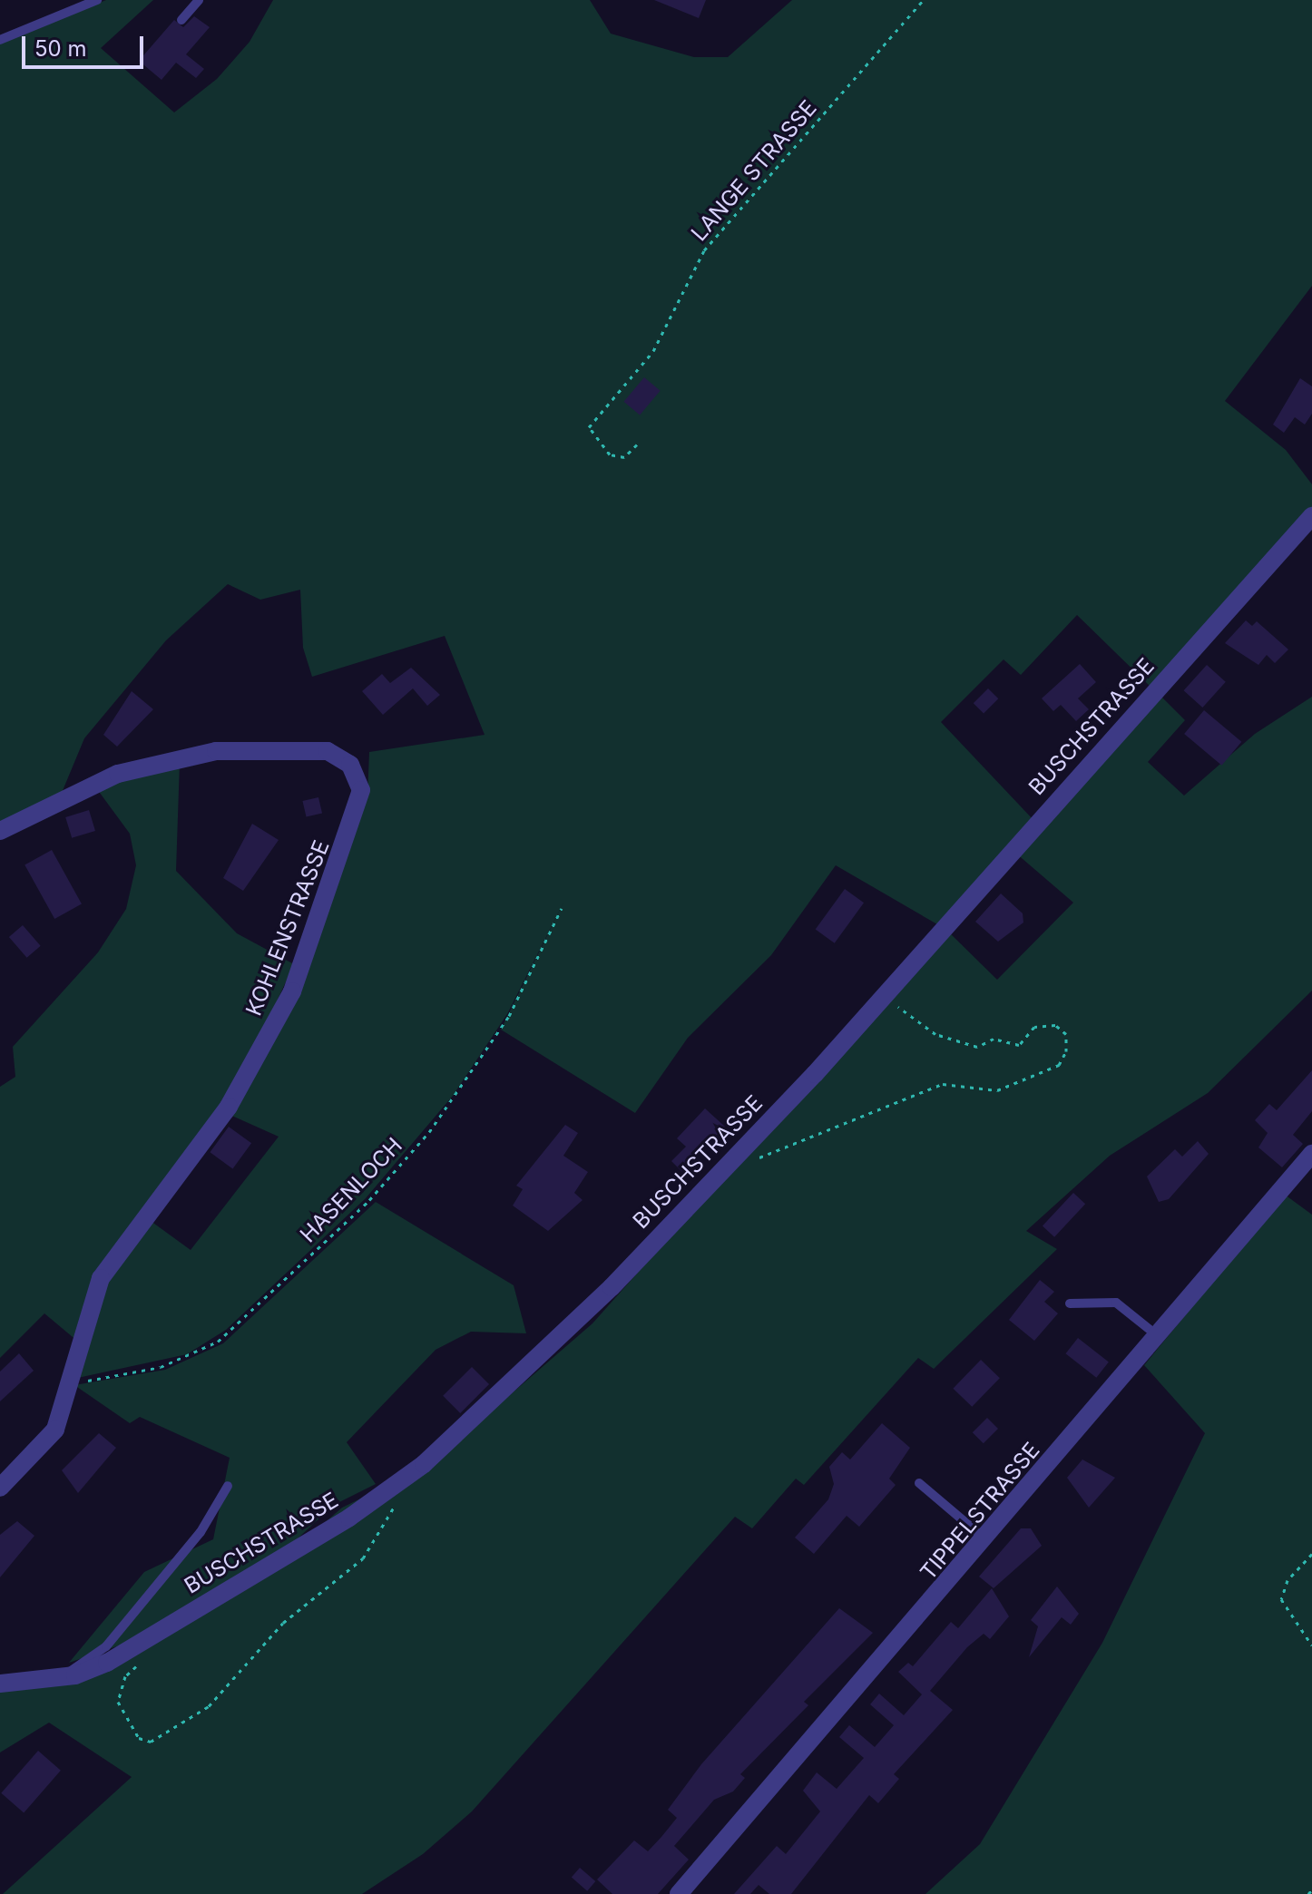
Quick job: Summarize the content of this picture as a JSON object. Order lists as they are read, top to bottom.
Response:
{
  "streets": {
    "street": ["BUSCHSTRASSE", "KOHLENSTRASSE", "TIPPELSTRASSE"],
    "path": ["LANGE STRASSE", "HASENLOCH"]
  },
  "crossings": [
    ["KOHLENSTRASSE", "HASENLOCH"]
  ],
  "scale_bar": "50 m"
}
